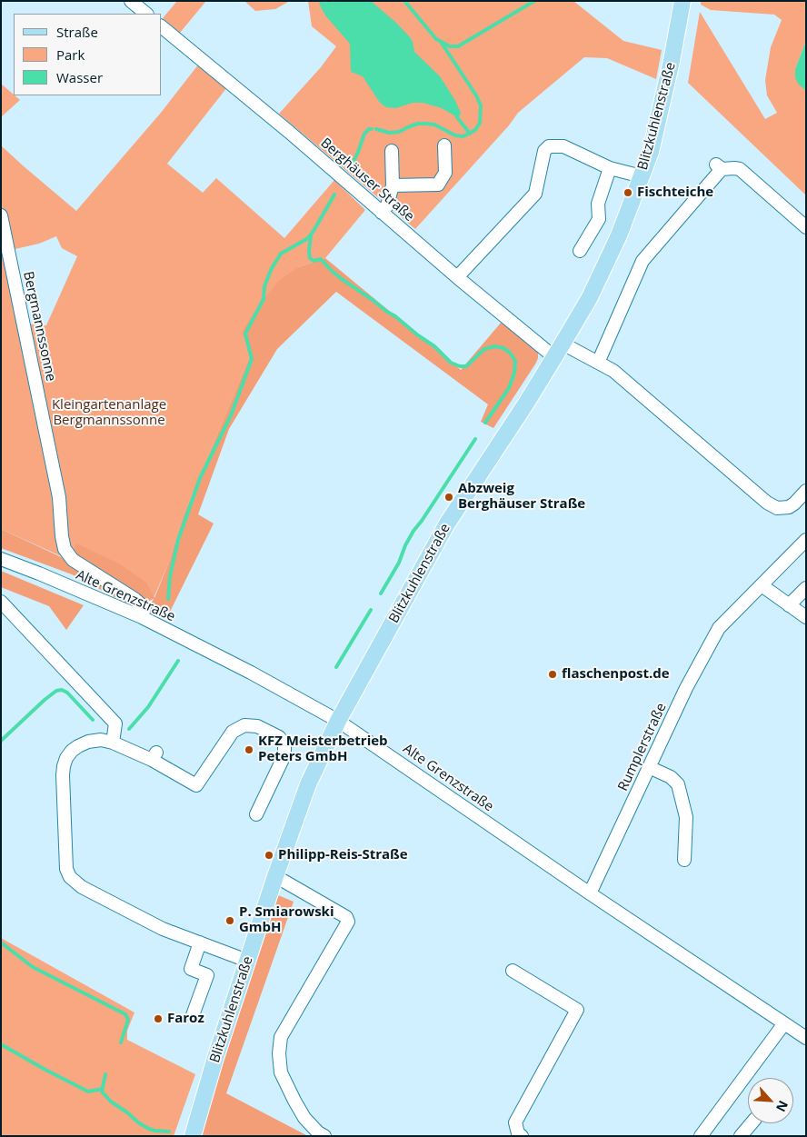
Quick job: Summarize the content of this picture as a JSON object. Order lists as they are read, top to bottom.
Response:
{
  "streets": {
    "main road": ["Blitzkuhlenstraße"],
    "street": [
      "Berghäuser Straße",
      "Bergmannssonne",
      "Alte Grenzstraße",
      "Rumplerstraße"
    ]
  },
  "crossings": [
    ["Blitzkuhlenstraße", "Berghäuser Straße"],
    ["Blitzkuhlenstraße", "Alte Grenzstraße"],
    ["Bergmannssonne", "Alte Grenzstraße"],
    ["Alte Grenzstraße", "Rumplerstraße"]
  ],
  "parks": ["Kleingartenanlage Bergmannssonne"],
  "places": [
    "Fischteiche",
    "Abzweig Berghäuser Straße",
    "flaschenpost.de",
    "KFZ Meisterbetrieb Peters GmbH",
    "Philipp-Reis-Straße",
    "P. Smiarowski GmbH",
    "Faroz"
  ],
  "legend": ["Straße", "Park", "Wasser"],
  "north": "bottom right"
}
